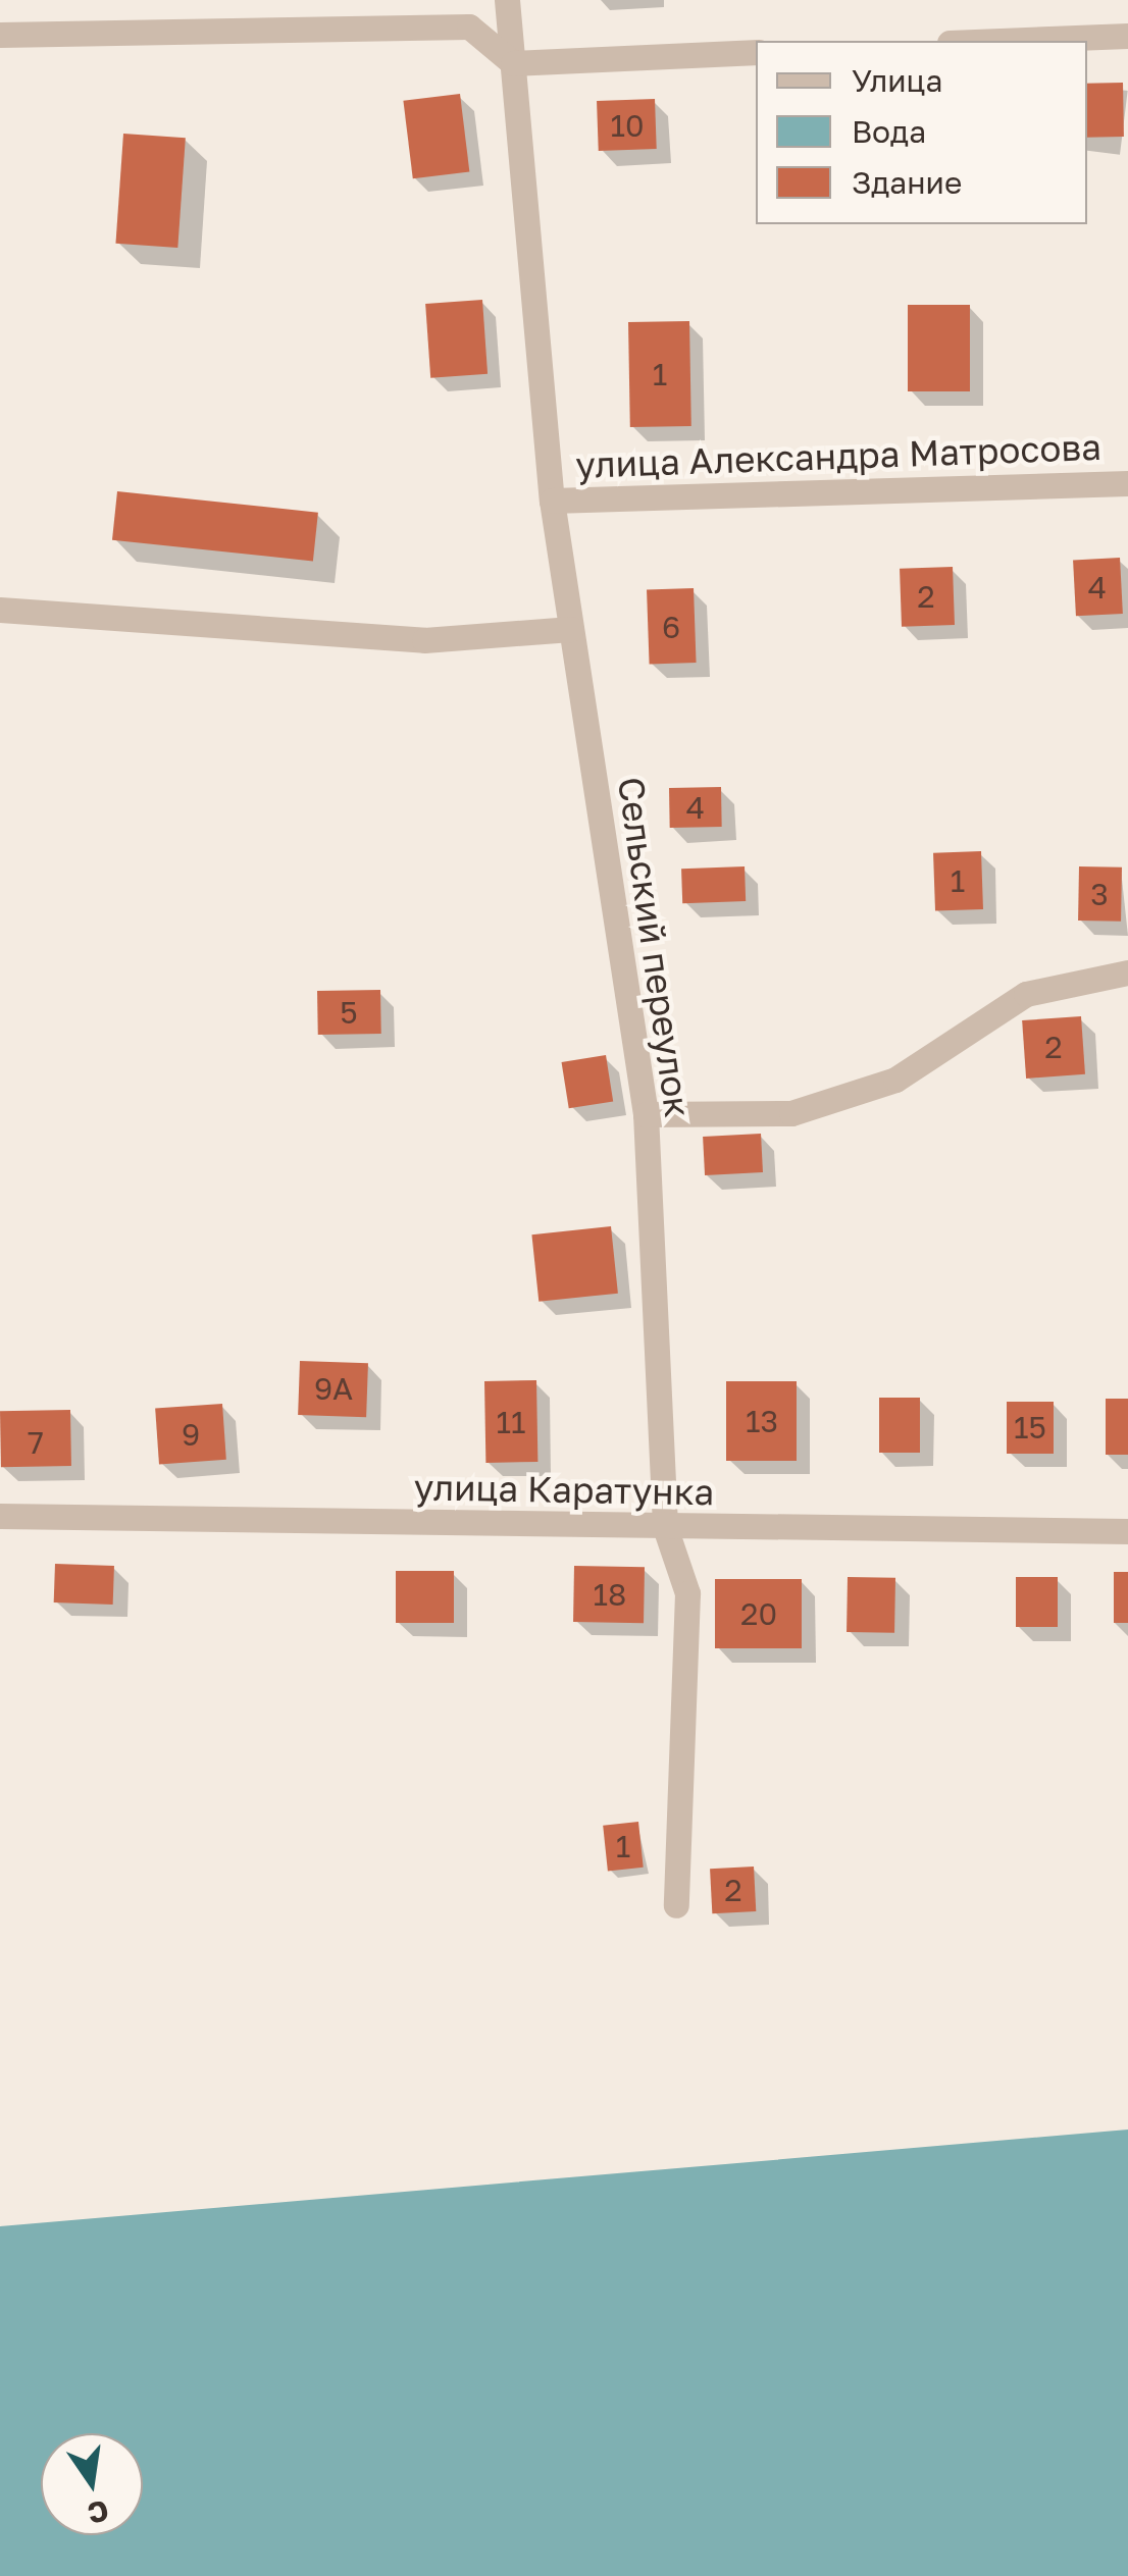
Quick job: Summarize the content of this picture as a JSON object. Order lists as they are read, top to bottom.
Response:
{
  "streets": {
    "street": ["улица Александра Матросова", "Сельский переулок", "улица Каратунка"]
  },
  "crossings": [
    ["улица Александра Матросова", "Сельский переулок"],
    ["Сельский переулок", "улица Каратунка"]
  ],
  "house_numbers": [
    "10",
    "1",
    "4",
    "2",
    "6",
    "4",
    "1",
    "3",
    "5",
    "2",
    "9А",
    "13",
    "11",
    "15",
    "9",
    "7",
    "18",
    "20",
    "1",
    "2"
  ],
  "legend": ["Улица", "Вода", "Здание"],
  "north": "bottom"
}
